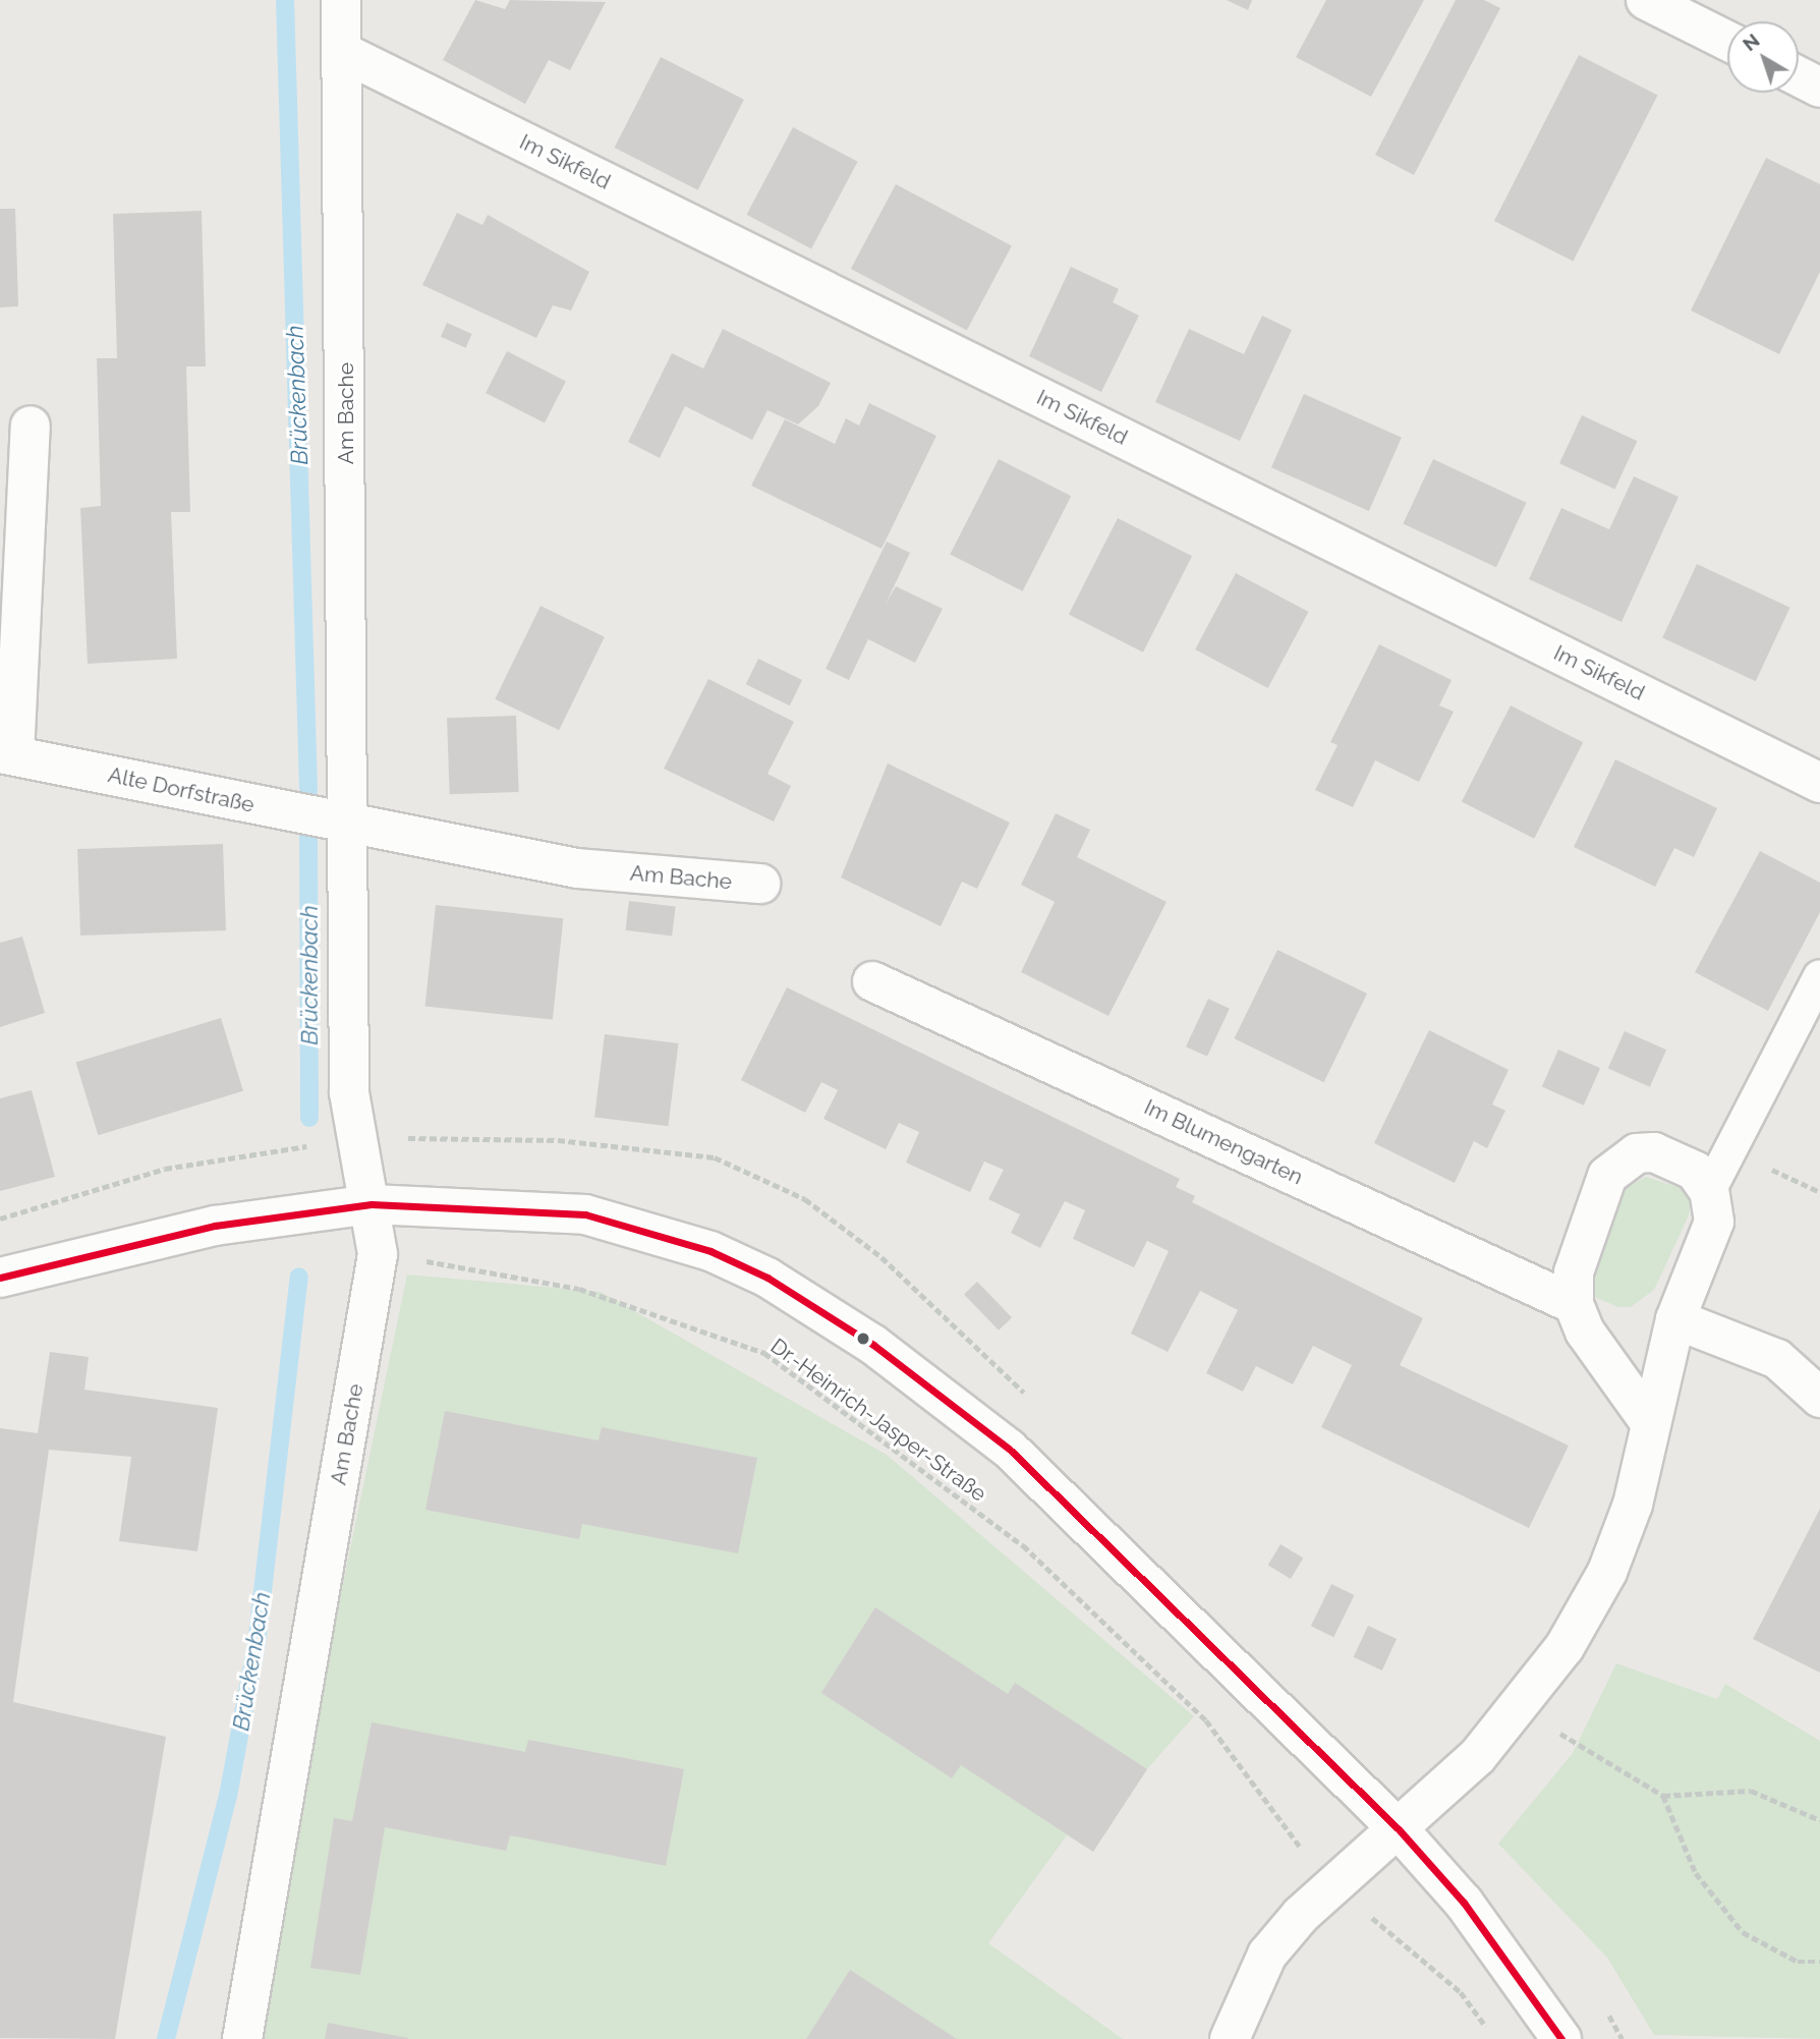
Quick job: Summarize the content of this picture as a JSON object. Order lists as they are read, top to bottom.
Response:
{
  "streets": {
    "street": [
      "Im Sikfeld",
      "Am Bache",
      "Alte Dorfstraße",
      "Im Blumengarten"
    ],
    "path": ["Dr.-Heinrich-Jasper-Straße"]
  },
  "crossings": [
    ["Im Sikfeld", "Am Bache"],
    ["Am Bache", "Alte Dorfstraße"],
    ["Am Bache", "Dr.-Heinrich-Jasper-Straße"]
  ],
  "water": ["Brückenbach"],
  "north": "top left"
}
